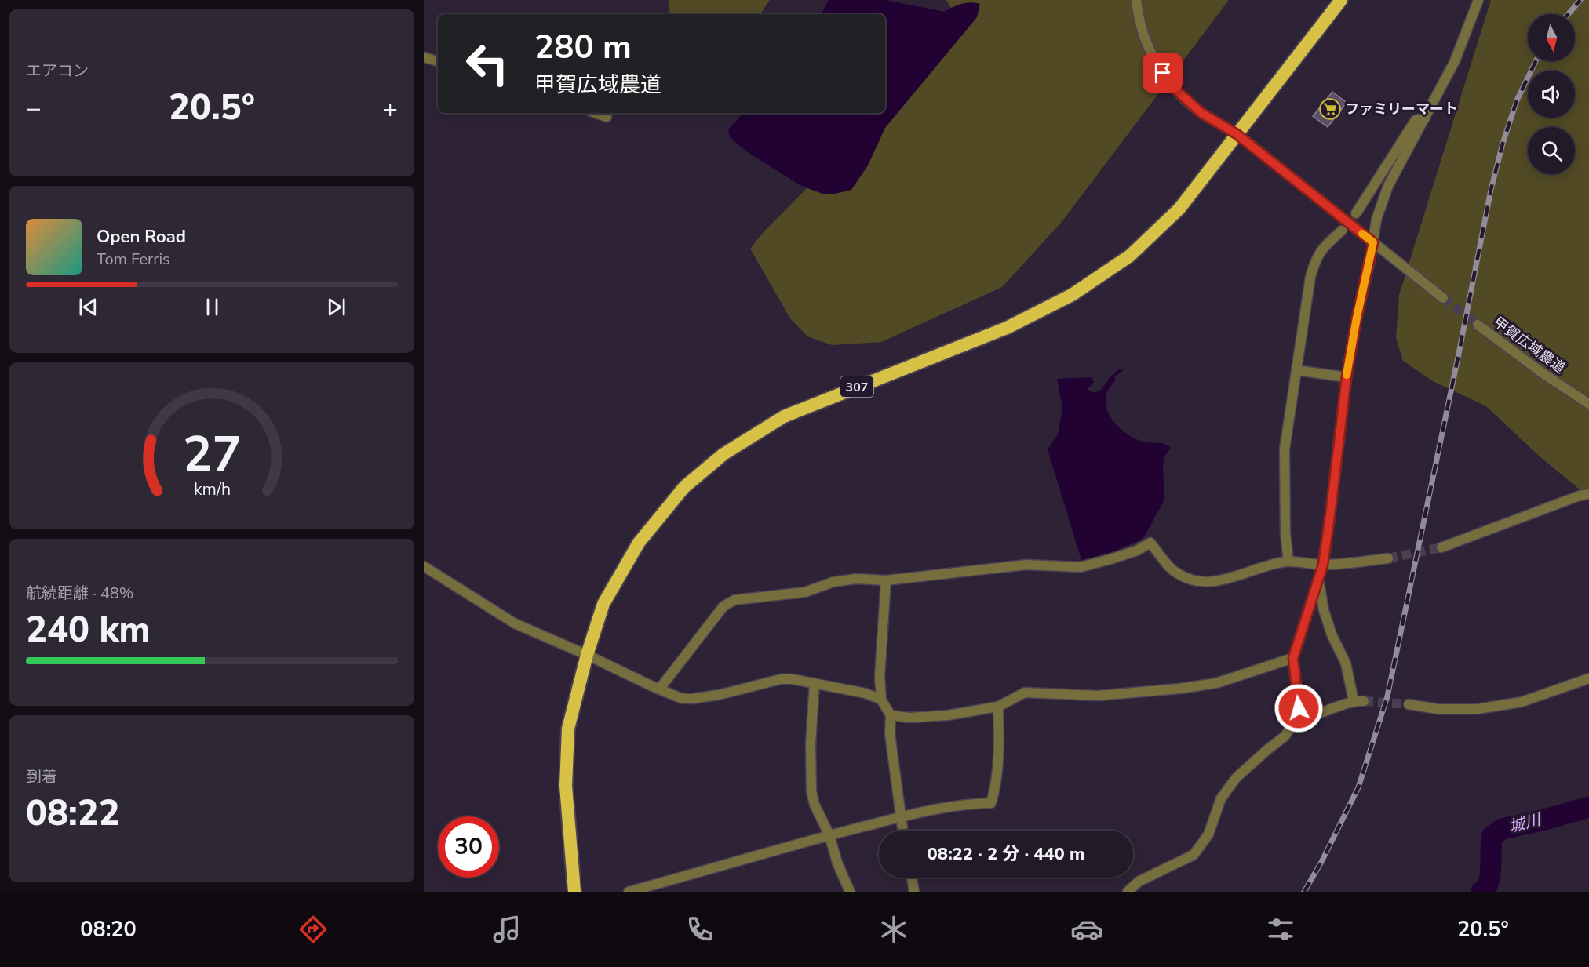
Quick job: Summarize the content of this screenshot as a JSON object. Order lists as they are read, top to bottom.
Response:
{
  "streets": {
    "highway": ["307"],
    "street": ["甲賀広域農道"]
  },
  "water": ["城川"],
  "places": {
    "supermarket": ["ファミリーマート"]
  },
  "north": "bottom",
  "page": {
    "tile": [
      "エアコン",
      ["航続距離 · 48%", "240 km"],
      ["到着", "08:22"]
    ],
    "turn": ["280 m", "甲賀広域農道"],
    "heat": ["−", "20.5°", "+"],
    "song": ["Open Road", "Tom Ferris"],
    "limit": "30",
    "trip": "08:22 · 2 分 · 440 m",
    "tabs": ["08:20", "20.5°"],
    "gauge": ["27", "km/h"]
  }
}
